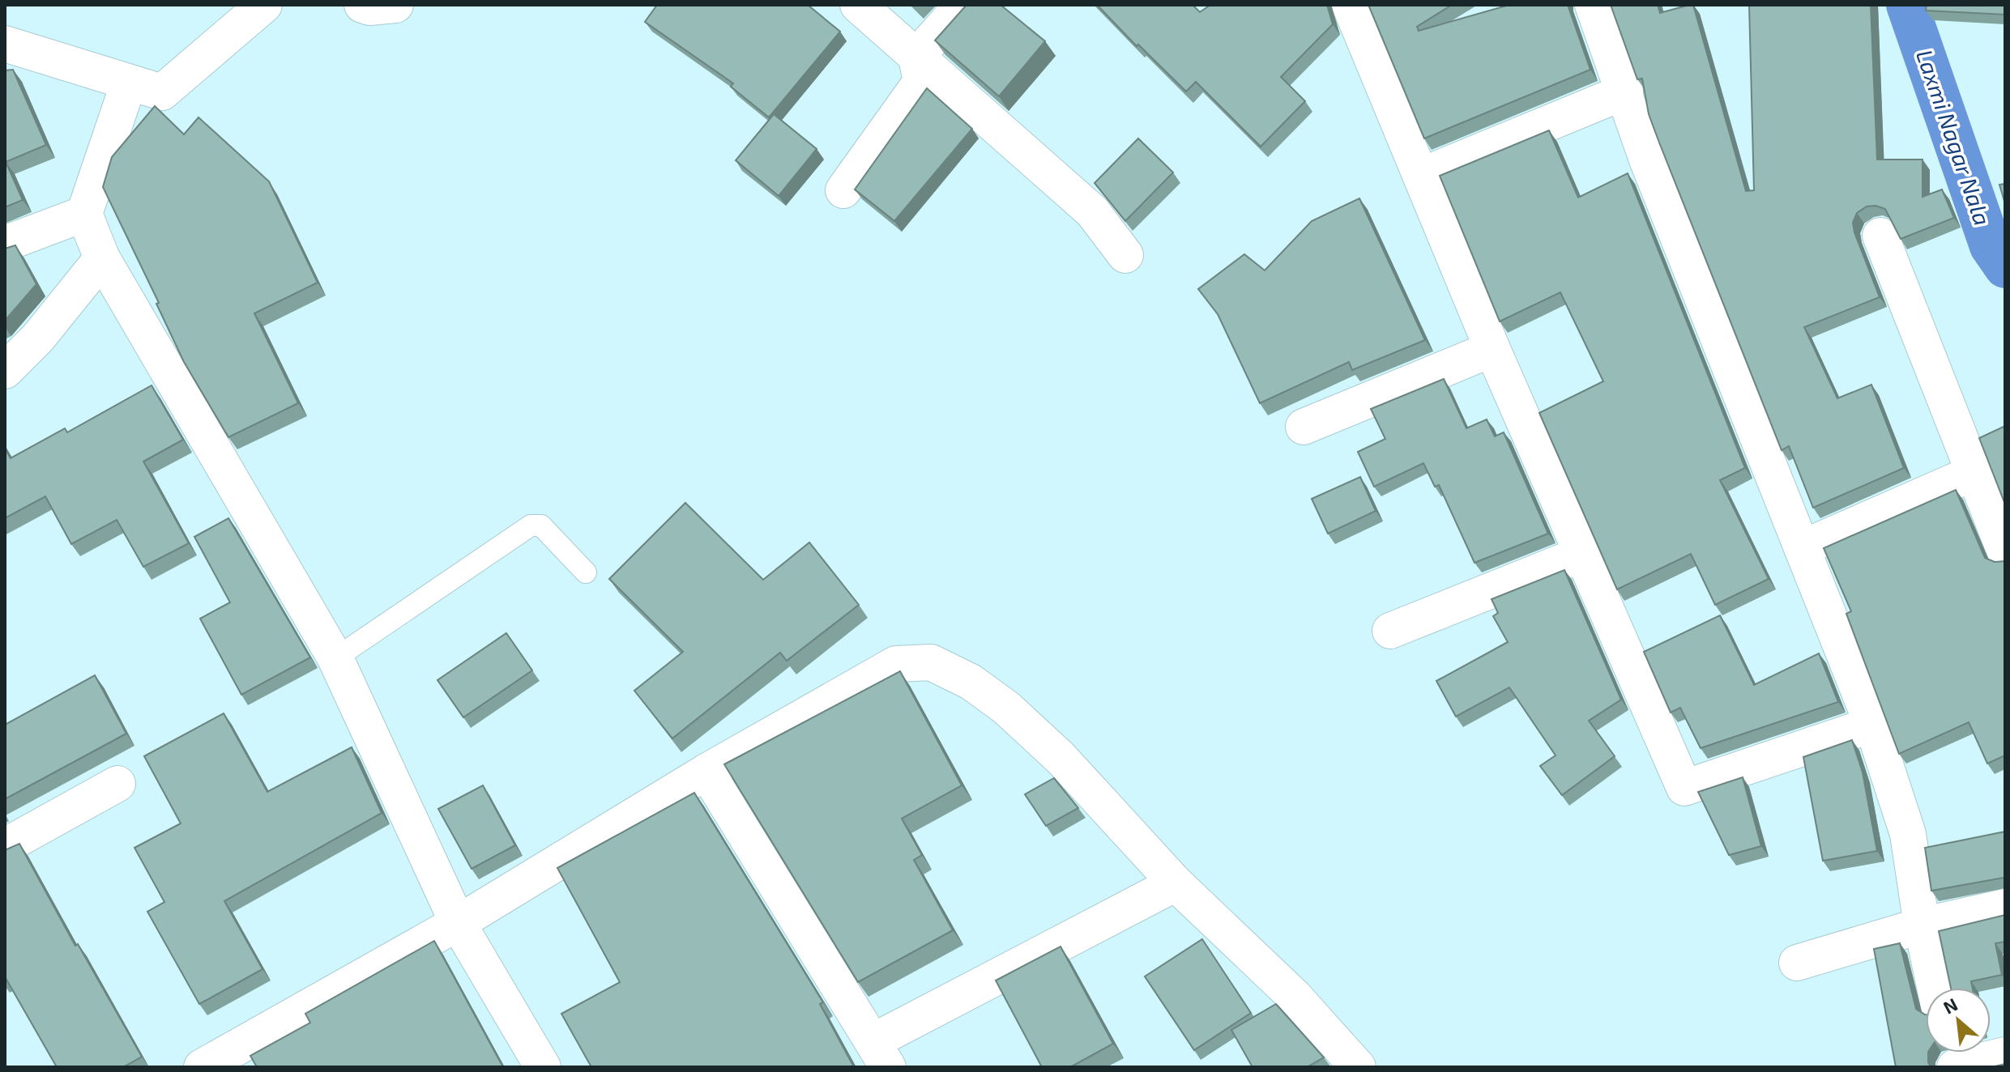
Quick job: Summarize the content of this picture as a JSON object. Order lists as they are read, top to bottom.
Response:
{
  "water": ["Laxmi Nagar Nala"],
  "north": "top left"
}
